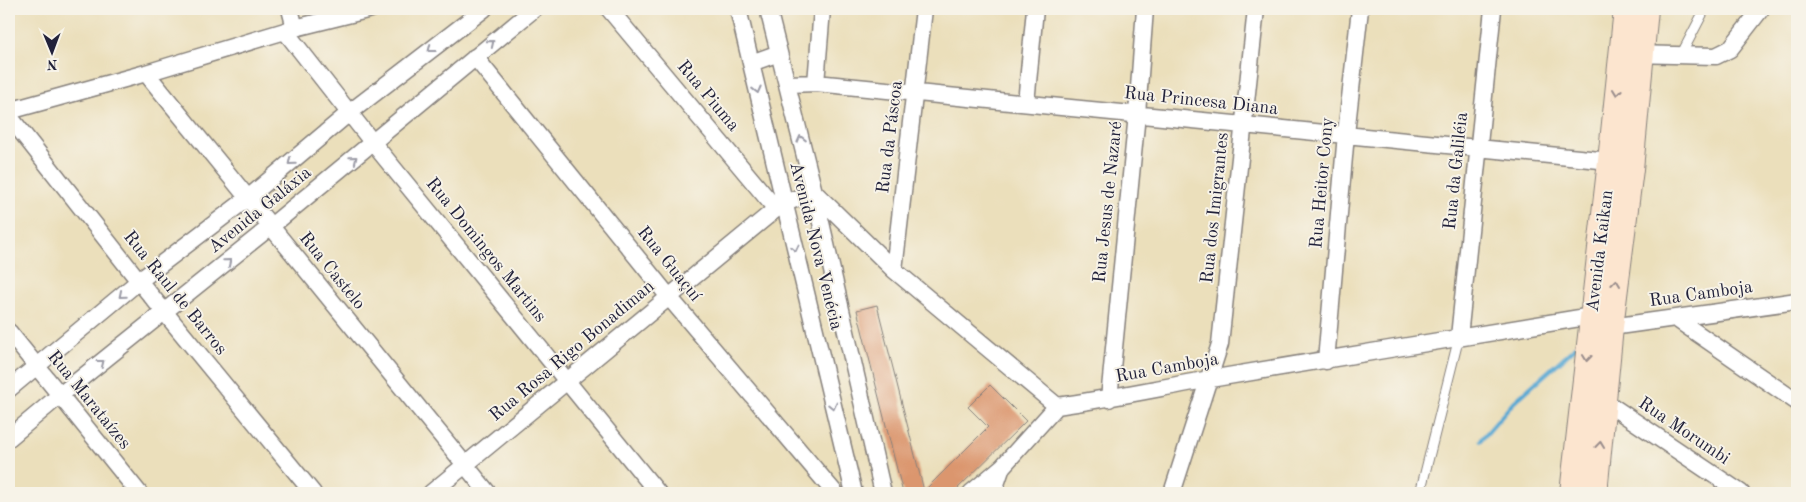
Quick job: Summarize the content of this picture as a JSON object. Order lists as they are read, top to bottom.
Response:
{
  "streets": {
    "street": [
      "Rua Piuma",
      "Rua Princesa Diana",
      "Rua da Páscoa",
      "Rua da Galiléia",
      "Rua Heitor Cony",
      "Rua Jesus de Nazaré",
      "Rua dos Imigrantes",
      "Avenida Galáxia",
      "Avenida Nova Venécia",
      "Rua Domingos Martins",
      "Avenida Kaikan",
      "Rua Guaçuí",
      "Rua Castelo",
      "Rua Raul de Barros",
      "Rua Camboja",
      "Rua Rosa Rigo Bonadiman",
      "Rua Marataízes",
      "Rua Morumbi"
    ]
  },
  "crossings": [
    ["Rua Piuma", "Avenida Nova Venécia"],
    ["Rua Piuma", "Rua Rosa Rigo Bonadiman"],
    ["Rua Princesa Diana", "Rua da Páscoa"],
    ["Rua Princesa Diana", "Rua da Galiléia"],
    ["Rua Princesa Diana", "Rua Heitor Cony"],
    ["Rua Princesa Diana", "Rua Jesus de Nazaré"],
    ["Rua Princesa Diana", "Rua dos Imigrantes"],
    ["Rua Princesa Diana", "Avenida Nova Venécia"],
    ["Rua Princesa Diana", "Avenida Kaikan"],
    ["Rua da Galiléia", "Rua Camboja"],
    ["Rua Heitor Cony", "Rua Camboja"],
    ["Rua Jesus de Nazaré", "Rua Camboja"],
    ["Rua dos Imigrantes", "Rua Camboja"],
    ["Avenida Galáxia", "Rua Domingos Martins"],
    ["Avenida Galáxia", "Rua Guaçuí"],
    ["Avenida Galáxia", "Rua Castelo"],
    ["Avenida Galáxia", "Rua Raul de Barros"],
    ["Avenida Galáxia", "Rua Marataízes"],
    ["Avenida Nova Venécia", "Rua Rosa Rigo Bonadiman"],
    ["Rua Domingos Martins", "Rua Rosa Rigo Bonadiman"],
    ["Avenida Kaikan", "Rua Camboja"],
    ["Avenida Kaikan", "Rua Morumbi"],
    ["Rua Guaçuí", "Rua Rosa Rigo Bonadiman"],
    ["Rua Castelo", "Rua Rosa Rigo Bonadiman"]
  ],
  "north": "bottom"
}
